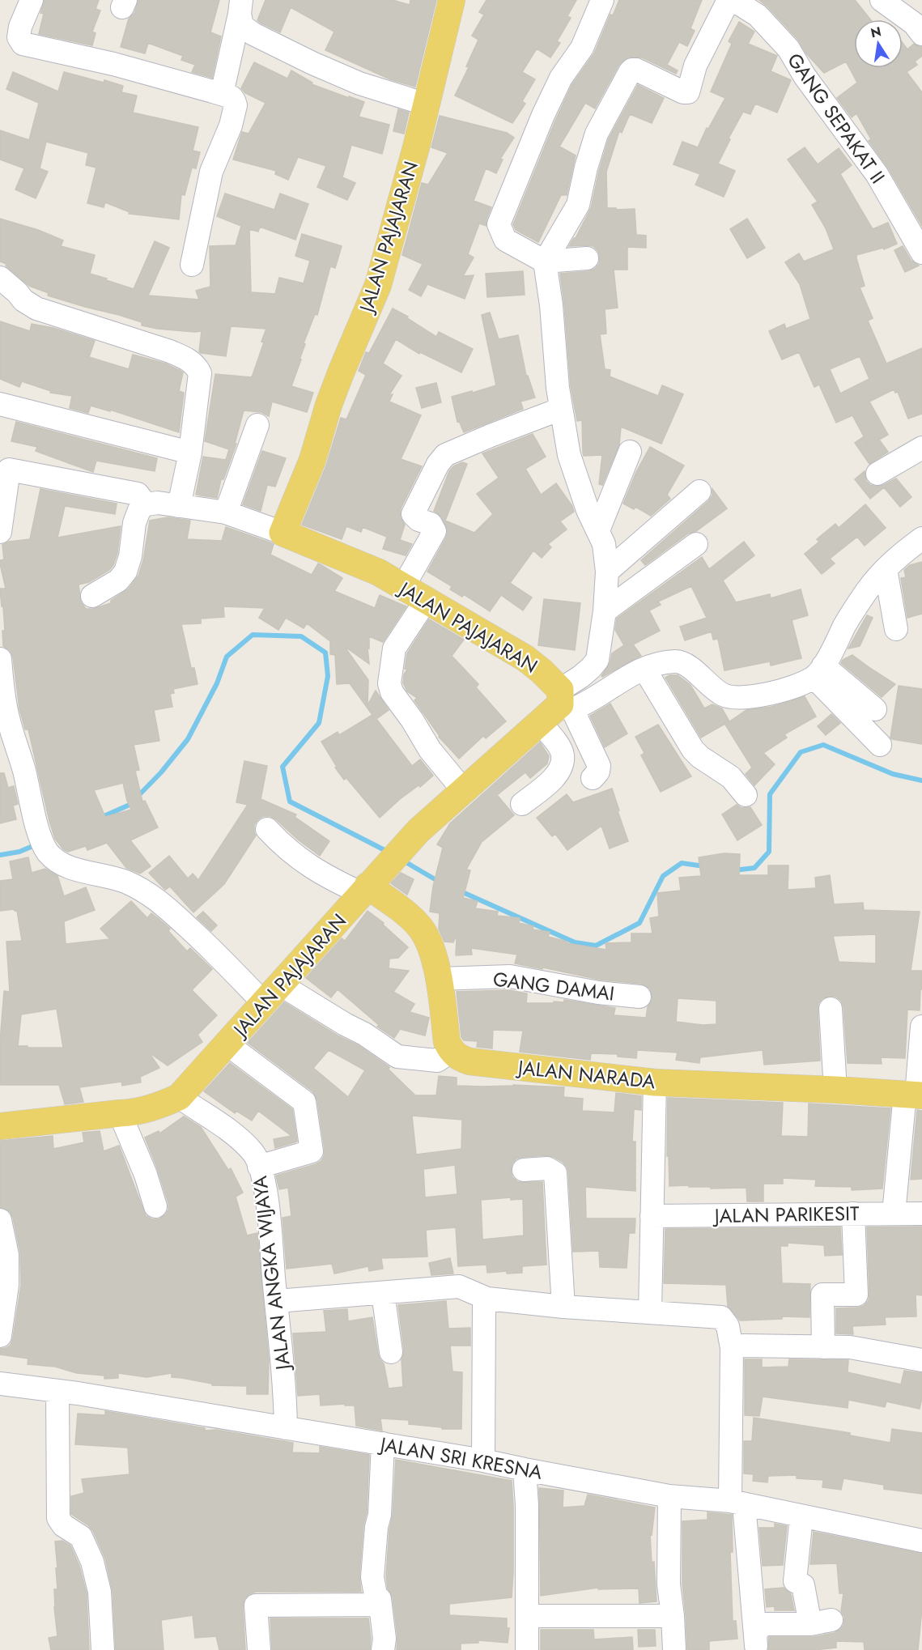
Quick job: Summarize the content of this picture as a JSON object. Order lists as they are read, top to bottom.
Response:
{
  "streets": {
    "main road": ["JALAN PAJAJARAN", "JALAN NARADA"],
    "street": [
      "GANG SEPAKAT II",
      "GANG DAMAI",
      "JALAN PARIKESIT",
      "JALAN ANGKA WIJAYA",
      "JALAN SRI KRESNA"
    ]
  },
  "crossings": [
    ["JALAN PAJAJARAN", "JALAN ANGKA WIJAYA"],
    ["JALAN ANGKA WIJAYA", "JALAN SRI KRESNA"]
  ],
  "north": "top"
}
